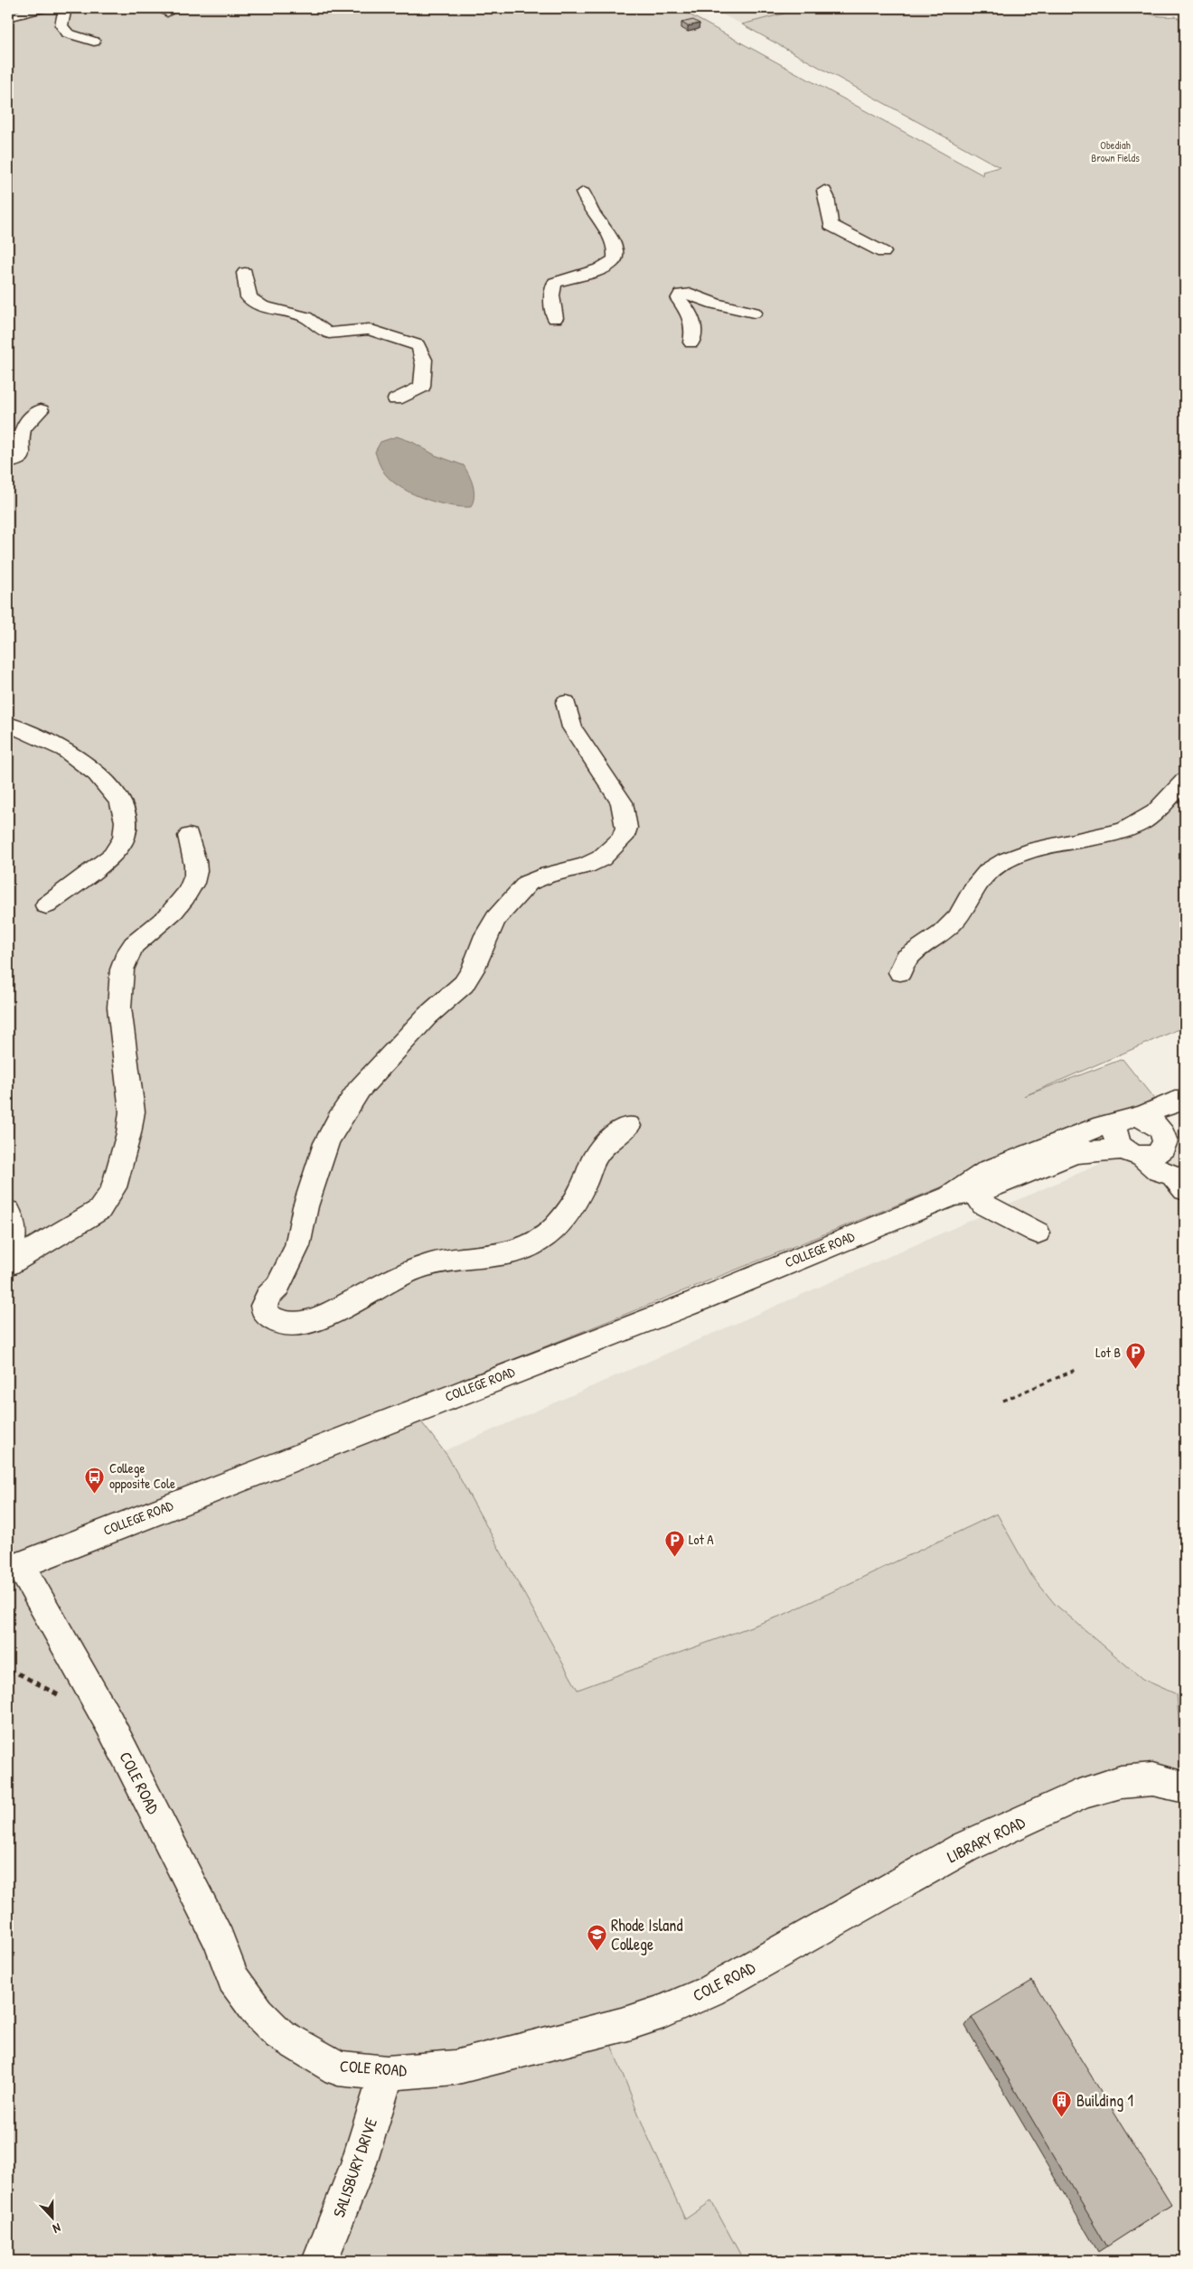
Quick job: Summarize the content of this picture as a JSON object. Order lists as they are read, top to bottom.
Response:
{
  "streets": {
    "street": [
      "COLLEGE ROAD",
      "COLE ROAD",
      "LIBRARY ROAD",
      "SALISBURY DRIVE"
    ]
  },
  "crossings": [
    ["COLLEGE ROAD", "COLE ROAD"],
    ["COLE ROAD", "LIBRARY ROAD"],
    ["COLE ROAD", "SALISBURY DRIVE"]
  ],
  "parks": ["Obediah Brown Fields"],
  "places": {
    "parking": ["Lot B", "Lot A"],
    "bus stop": ["College opposite Cole"],
    "school or university": ["Rhode Island College"],
    "building": ["Building 1"]
  },
  "north": "bottom"
}
